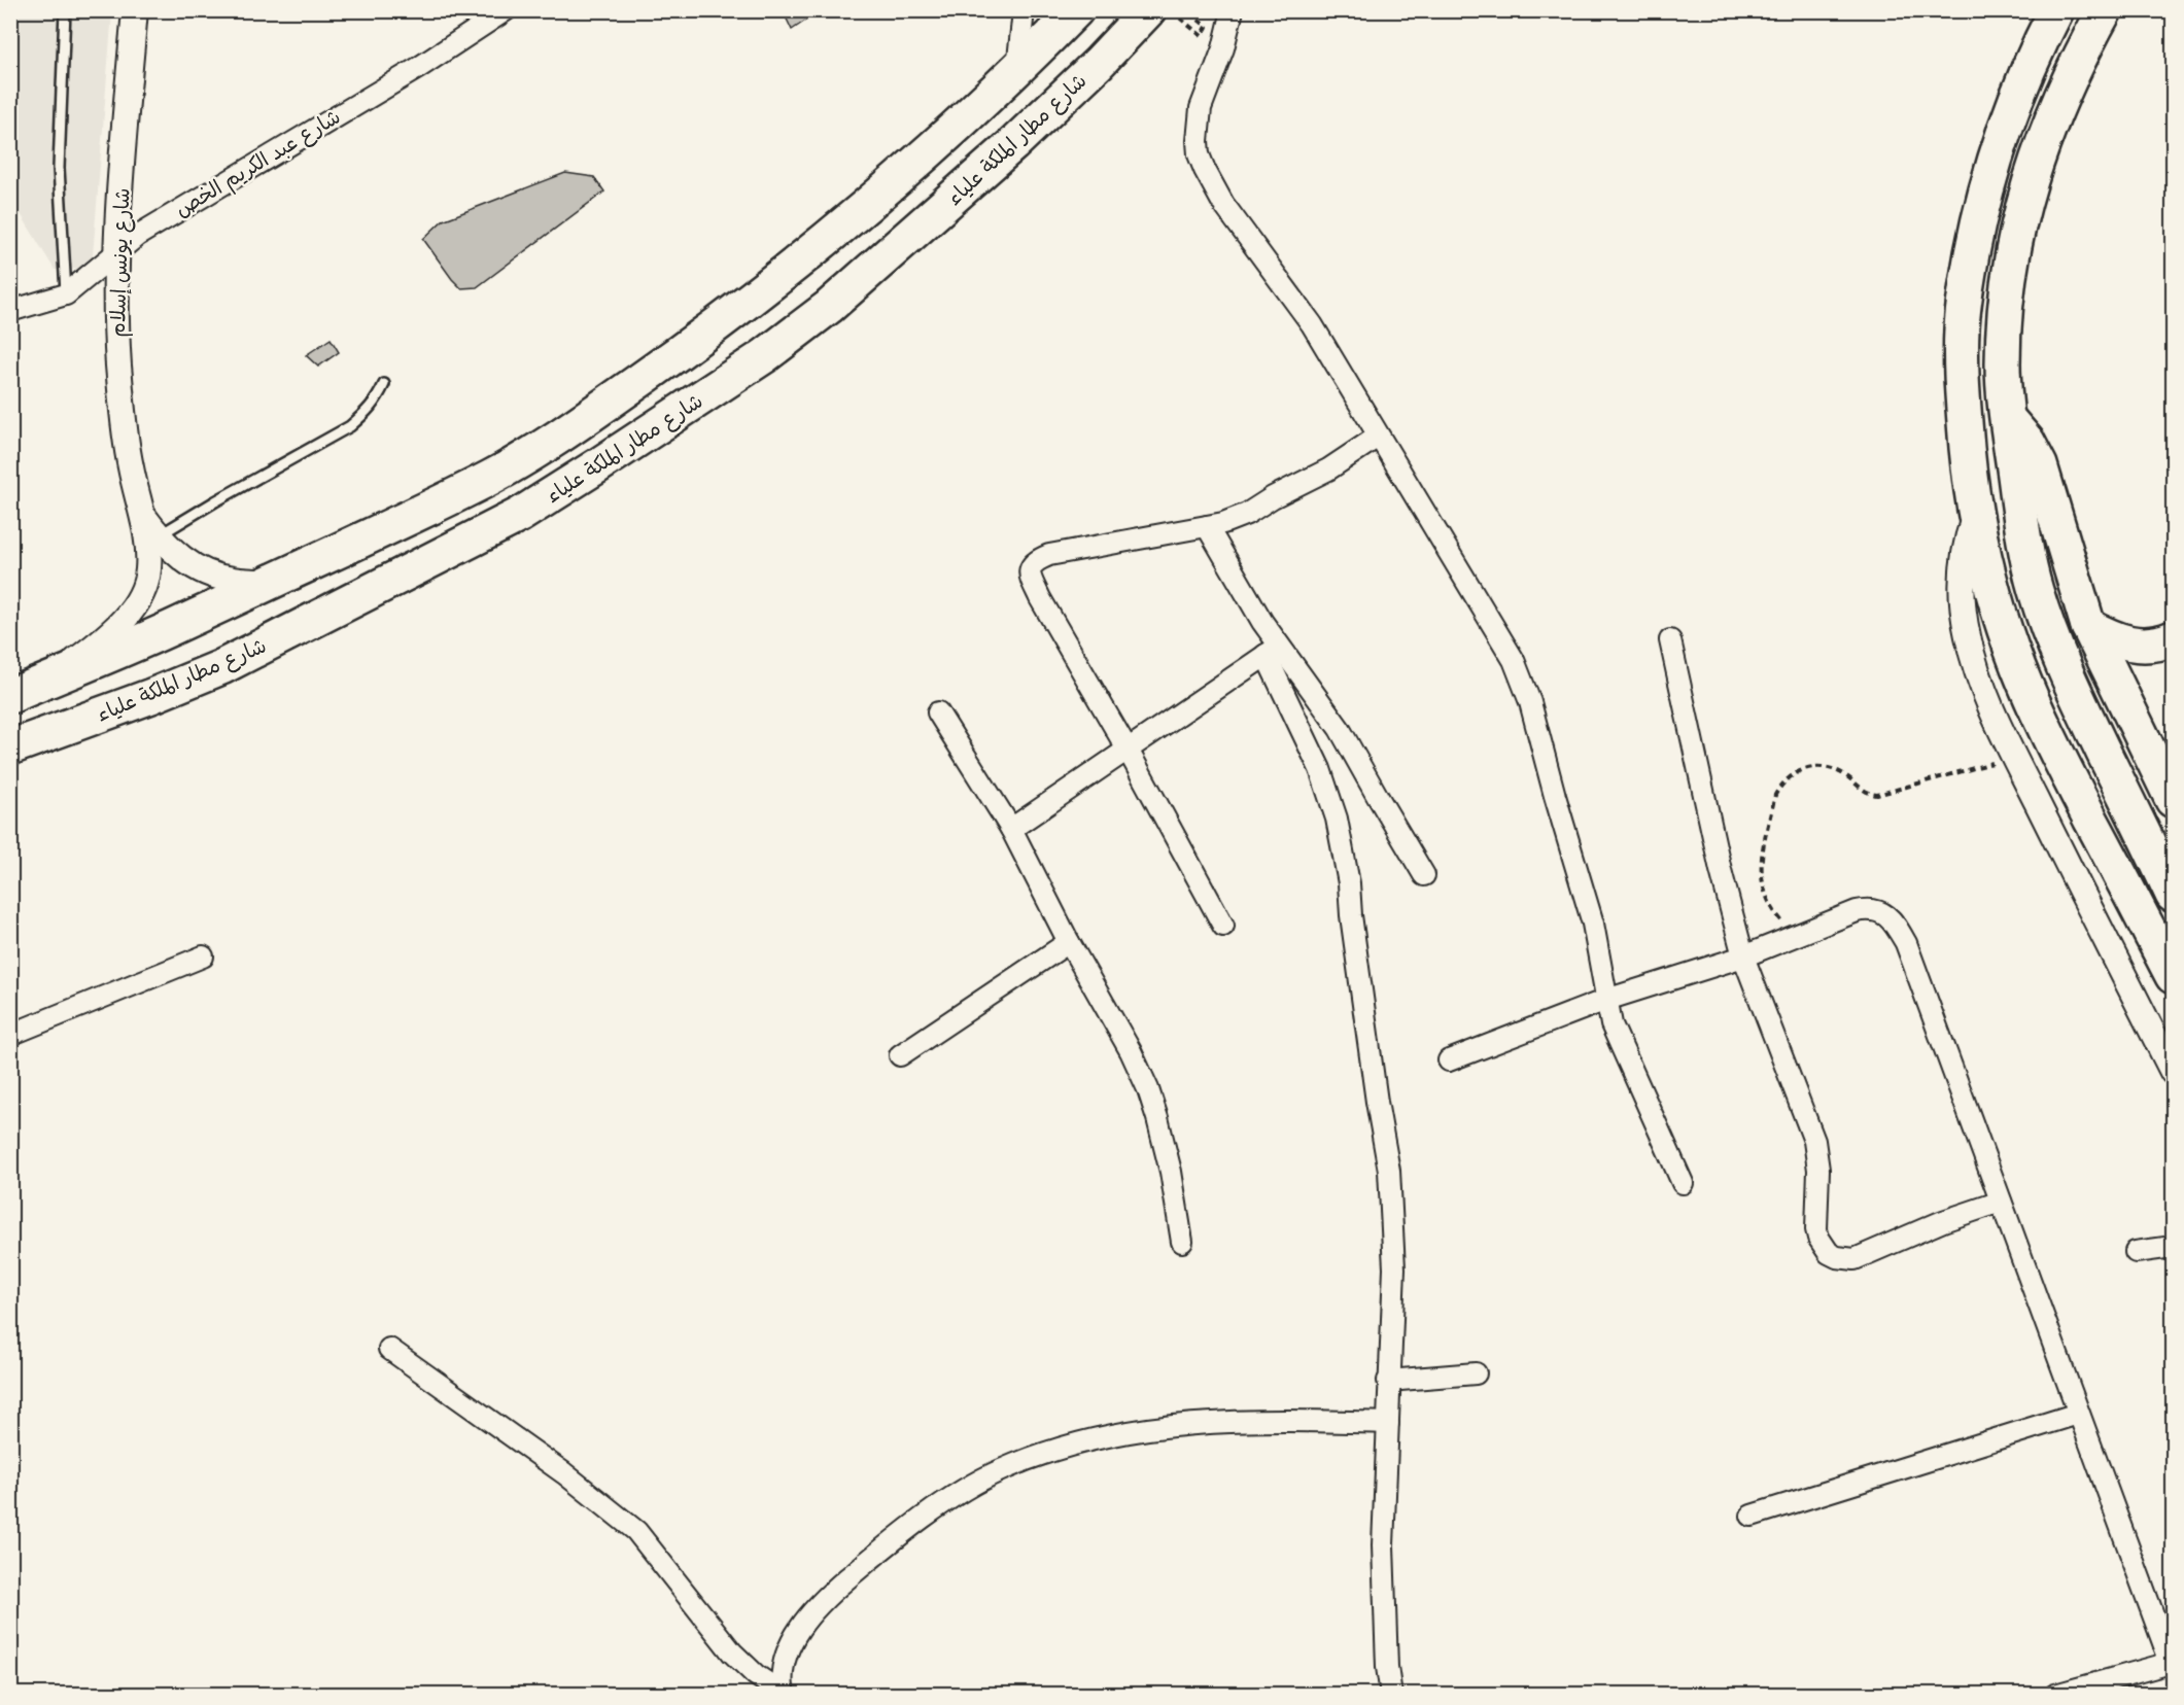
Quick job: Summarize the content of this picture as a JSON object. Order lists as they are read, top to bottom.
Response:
{
  "streets": {
    "highway": ["شارع مطار الملكة علياء"],
    "street": ["شارع عبد الكريم الخص", "شارع يونس إسلام"]
  },
  "crossings": [
    ["شارع عبد الكريم الخص", "شارع يونس إسلام"]
  ]
}
